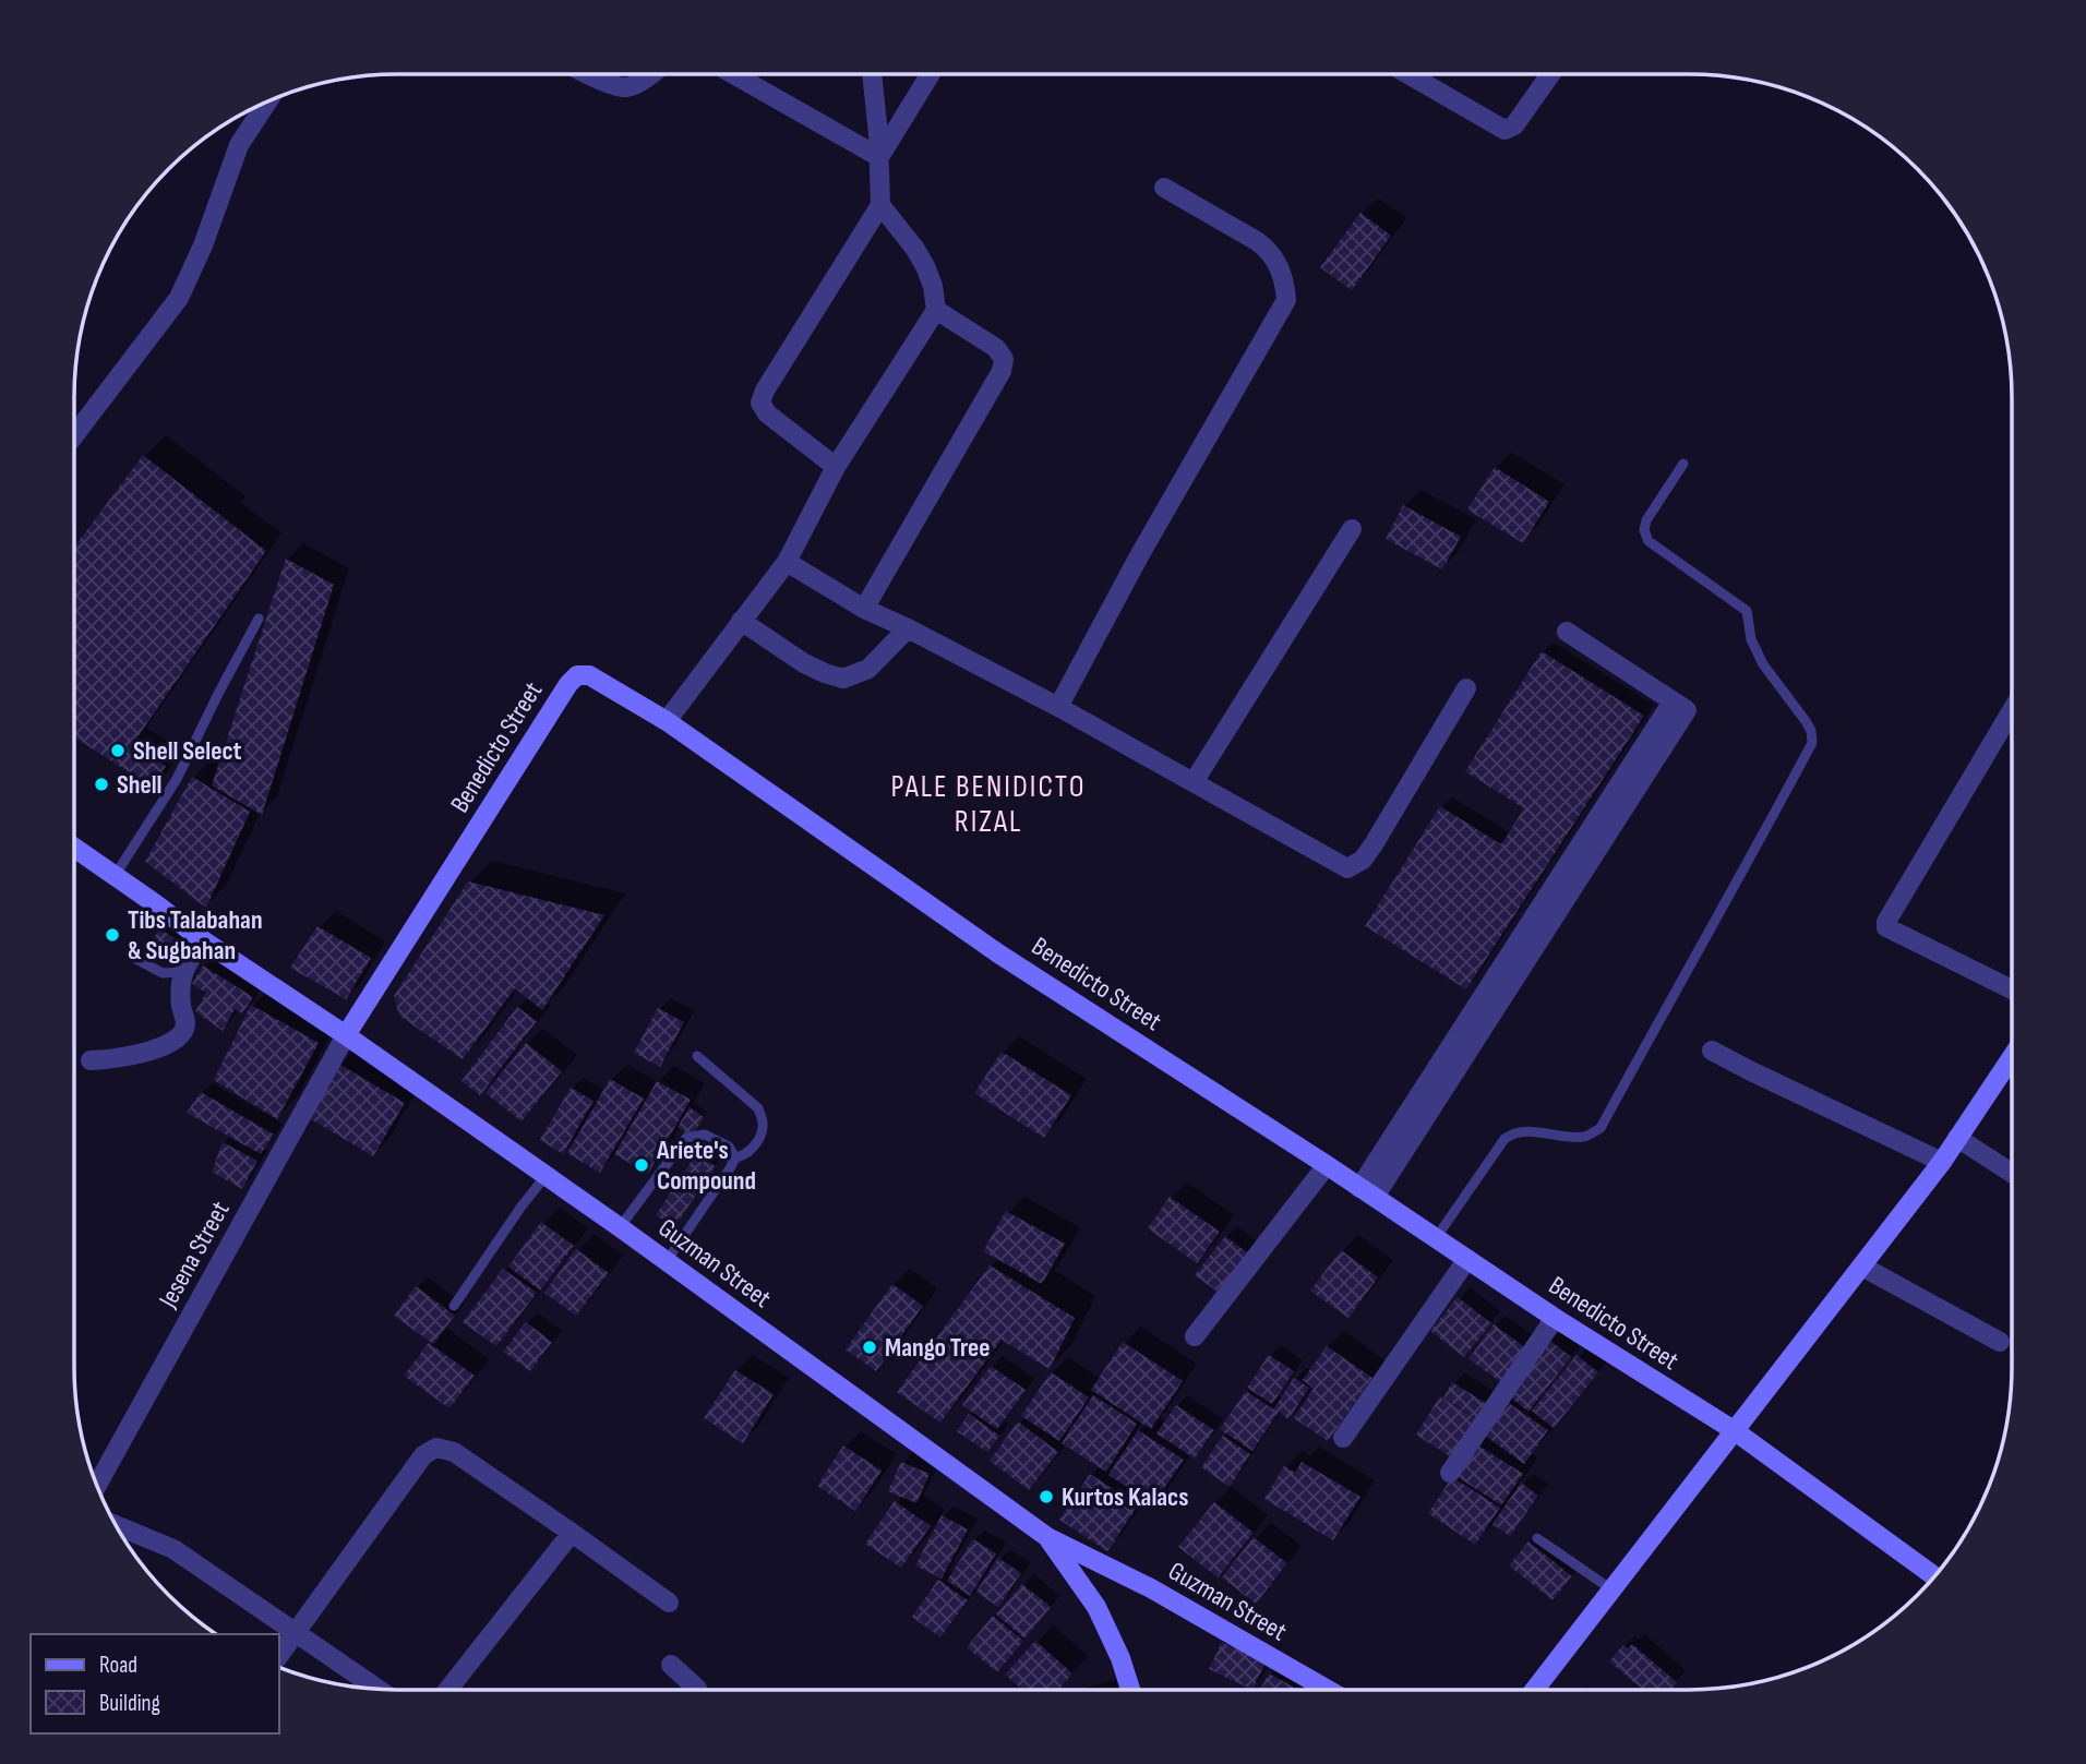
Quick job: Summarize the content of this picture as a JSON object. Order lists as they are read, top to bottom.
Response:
{
  "streets": {
    "street": ["Benedicto Street", "Jesena Street", "Guzman Street"]
  },
  "crossings": [
    ["Benedicto Street", "Jesena Street"],
    ["Benedicto Street", "Guzman Street"],
    ["Jesena Street", "Guzman Street"]
  ],
  "districts": ["PALE BENIDICTO RIZAL"],
  "places": [
    "Shell Select",
    "Shell",
    "Tibs Talabahan & Sugbahan",
    "Ariete's Compound",
    "Mango Tree",
    "Kurtos Kalacs"
  ],
  "legend": ["Road", "Building"]
}
